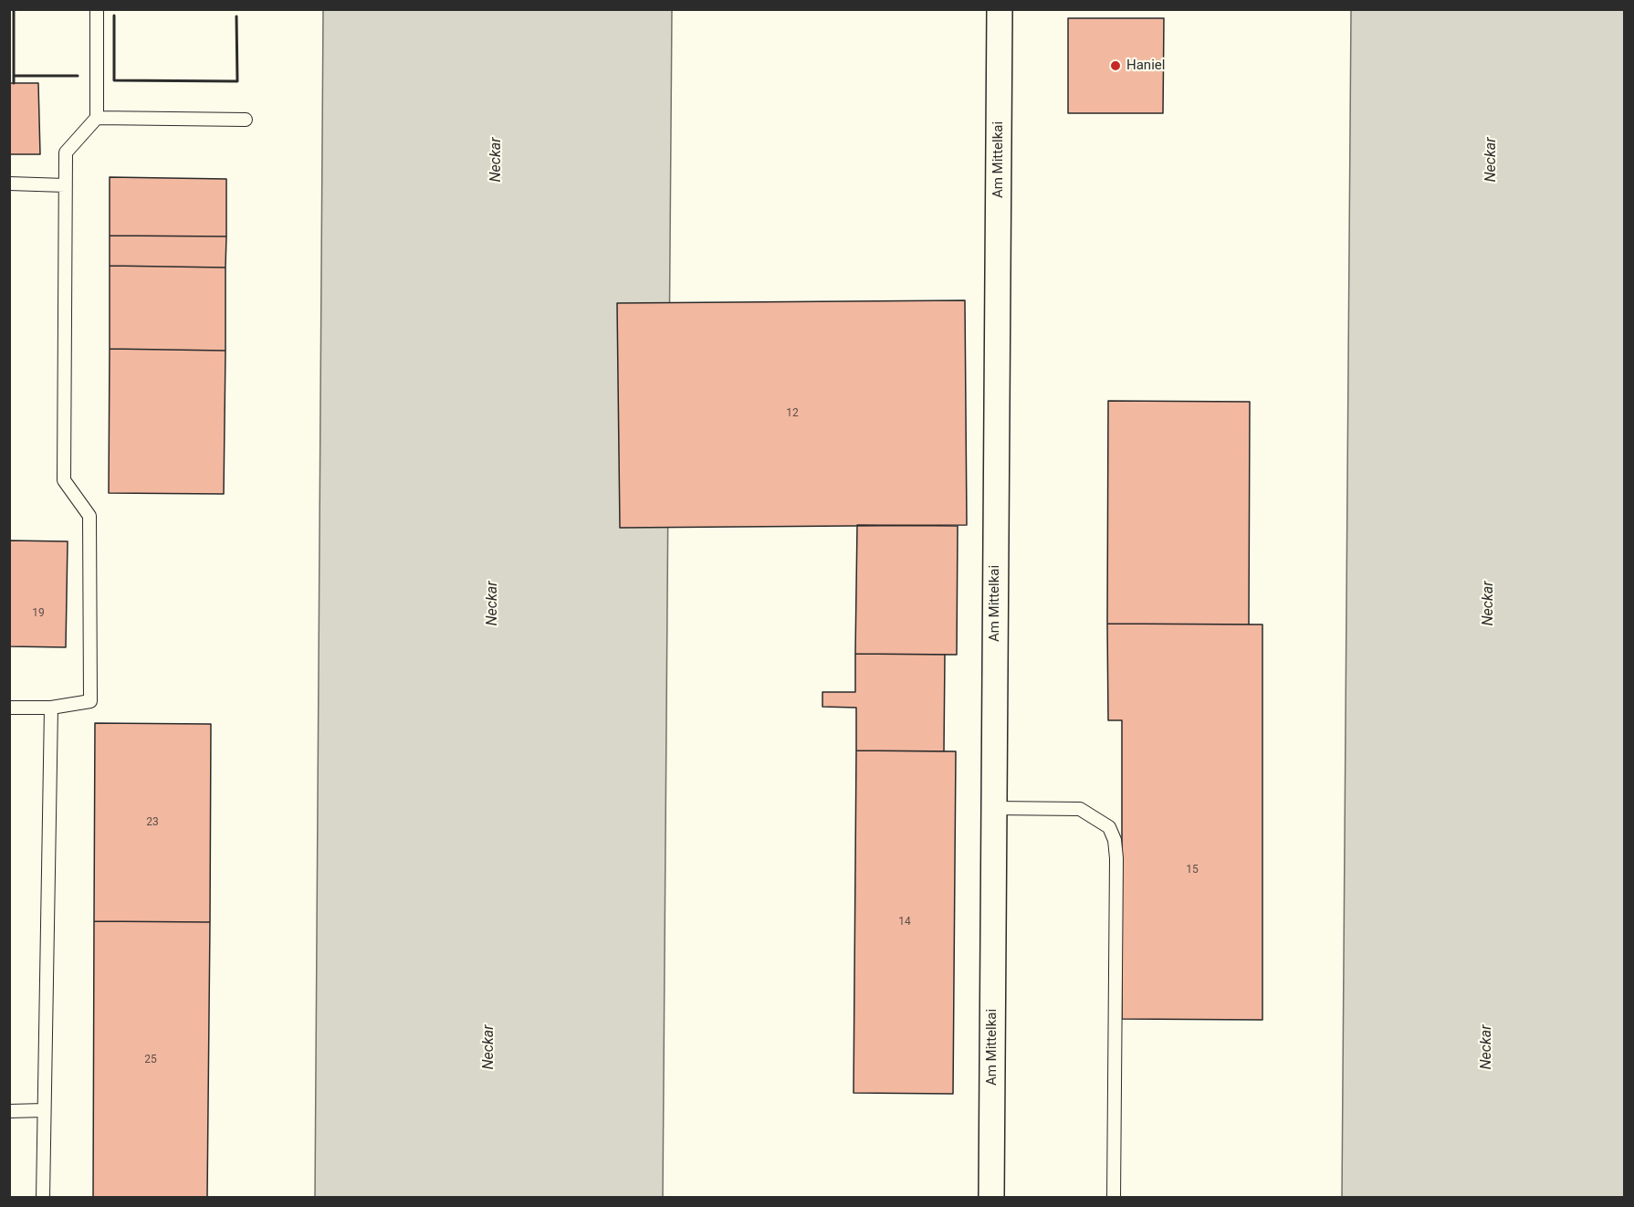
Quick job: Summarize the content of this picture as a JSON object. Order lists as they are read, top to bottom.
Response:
{
  "streets": {
    "street": ["Am Mittelkai"]
  },
  "water": ["Neckar"],
  "places": ["Haniel"],
  "house_numbers": [
    "12",
    "19",
    "23",
    "15",
    "14",
    "25"
  ]
}
